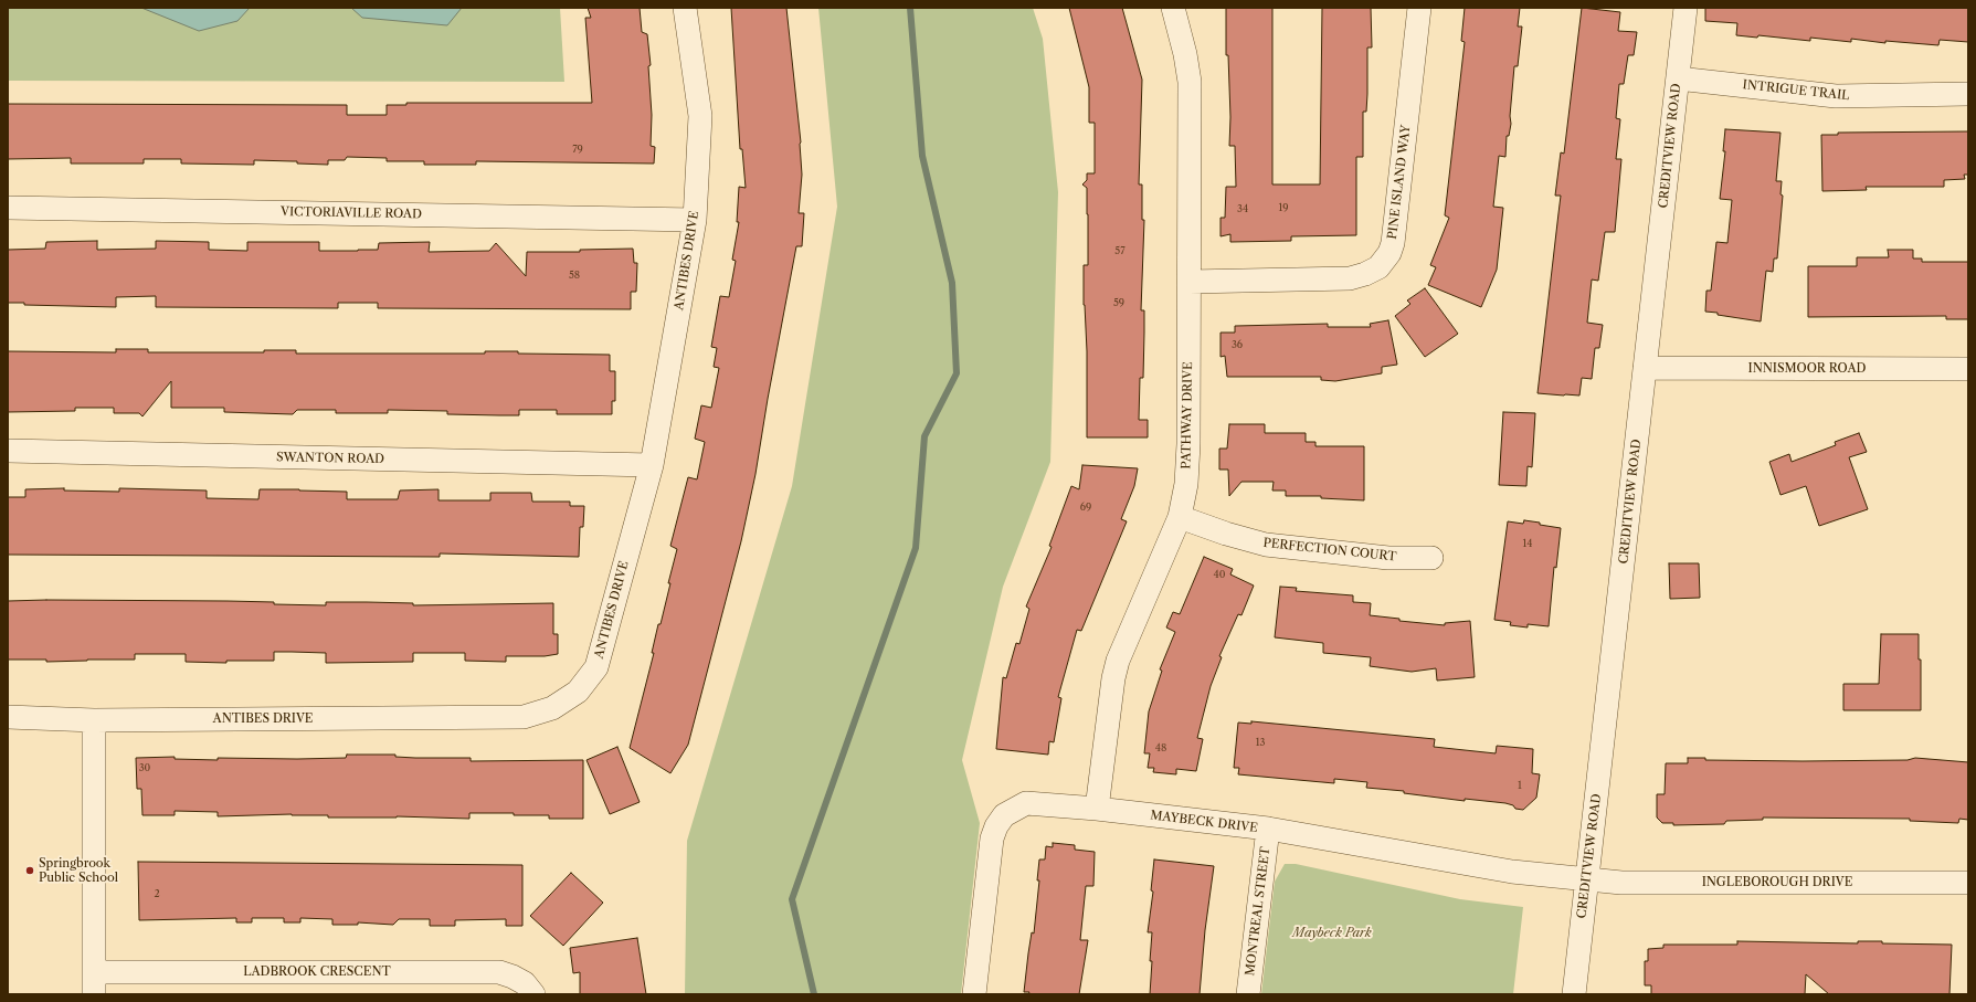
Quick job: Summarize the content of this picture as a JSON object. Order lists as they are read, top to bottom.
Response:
{
  "streets": {
    "street": [
      "INTRIGUE TRAIL",
      "CREDITVIEW ROAD",
      "PINE ISLAND WAY",
      "VICTORIAVILLE ROAD",
      "ANTIBES DRIVE",
      "INNISMOOR ROAD",
      "PATHWAY DRIVE",
      "SWANTON ROAD",
      "PERFECTION COURT",
      "MAYBECK DRIVE",
      "INGLEBOROUGH DRIVE",
      "MONTREAL STREET",
      "LADBROOK CRESCENT"
    ]
  },
  "crossings": [
    ["INTRIGUE TRAIL", "CREDITVIEW ROAD"],
    ["CREDITVIEW ROAD", "INNISMOOR ROAD"],
    ["CREDITVIEW ROAD", "MAYBECK DRIVE"],
    ["CREDITVIEW ROAD", "INGLEBOROUGH DRIVE"],
    ["PINE ISLAND WAY", "PATHWAY DRIVE"],
    ["VICTORIAVILLE ROAD", "ANTIBES DRIVE"],
    ["ANTIBES DRIVE", "SWANTON ROAD"],
    ["PATHWAY DRIVE", "PERFECTION COURT"],
    ["PATHWAY DRIVE", "MAYBECK DRIVE"],
    ["MAYBECK DRIVE", "INGLEBOROUGH DRIVE"],
    ["MAYBECK DRIVE", "MONTREAL STREET"]
  ],
  "parks": ["Maybeck Park"],
  "places": ["Springbrook Public School"],
  "house_numbers": [
    "79",
    "19",
    "34",
    "57",
    "58",
    "59",
    "36",
    "69",
    "14",
    "40",
    "13",
    "48",
    "30",
    "1",
    "2"
  ]
}
